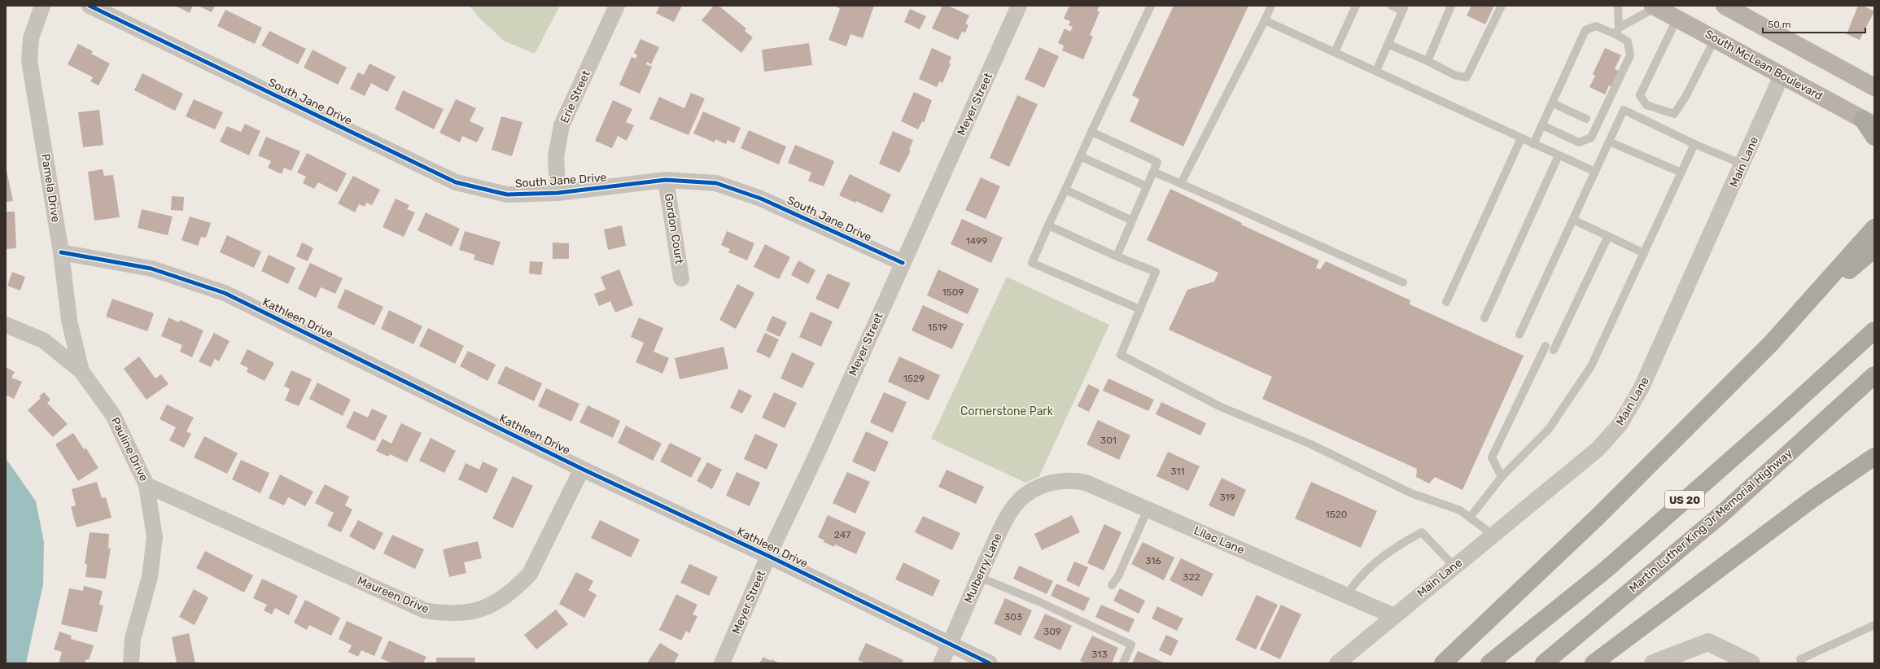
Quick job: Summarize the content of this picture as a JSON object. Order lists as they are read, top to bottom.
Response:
{
  "streets": {
    "highway": ["US 20", "Martin Luther King Jr Memorial Highway"],
    "main road": ["South McLean Boulevard"],
    "street": [
      "Erie Street",
      "South Jane Drive",
      "Meyer Street",
      "Main Lane",
      "Pamela Drive",
      "Gordon Court",
      "Kathleen Drive",
      "Pauline Drive",
      "Lilac Lane",
      "Mulberry Lane",
      "Maureen Drive"
    ]
  },
  "crossings": [
    ["South McLean Boulevard", "Main Lane"],
    ["Erie Street", "South Jane Drive"],
    ["South Jane Drive", "Meyer Street"],
    ["South Jane Drive", "Gordon Court"],
    ["Meyer Street", "Kathleen Drive"],
    ["Main Lane", "Lilac Lane"],
    ["Pamela Drive", "Kathleen Drive"],
    ["Pamela Drive", "Pauline Drive"],
    ["Kathleen Drive", "Mulberry Lane"],
    ["Kathleen Drive", "Maureen Drive"],
    ["Pauline Drive", "Maureen Drive"],
    ["Lilac Lane", "Mulberry Lane"]
  ],
  "parks": ["Cornerstone Park"],
  "house_numbers": [
    "1499",
    "1509",
    "1519",
    "1529",
    "301",
    "311",
    "319",
    "1520",
    "247",
    "316",
    "322",
    "303",
    "309",
    "313"
  ],
  "scale_bar": "50 m"
}
